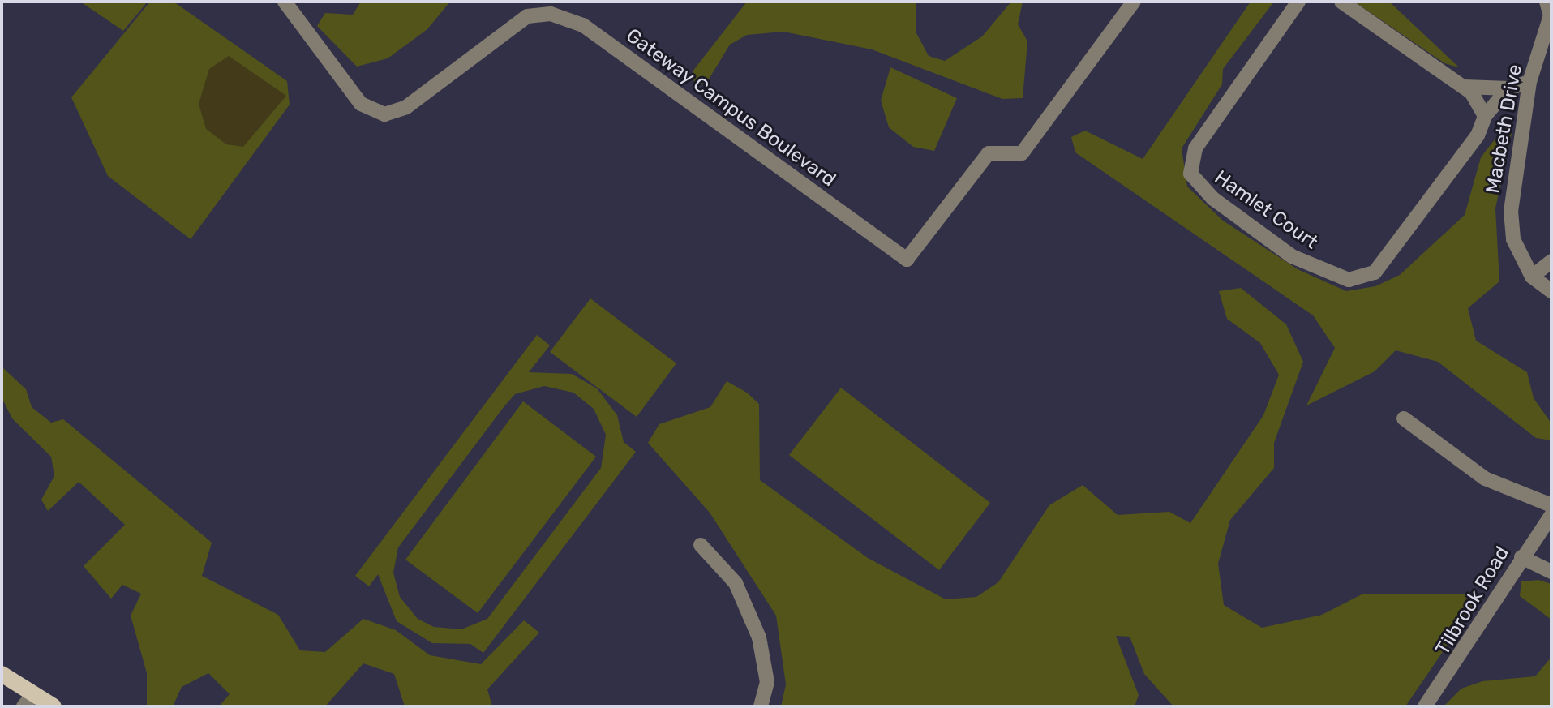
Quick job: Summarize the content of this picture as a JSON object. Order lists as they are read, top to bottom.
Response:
{
  "streets": {
    "street": [
      "Gateway Campus Boulevard",
      "Macbeth Drive",
      "Hamlet Court",
      "Tilbrook Road"
    ]
  }
}
